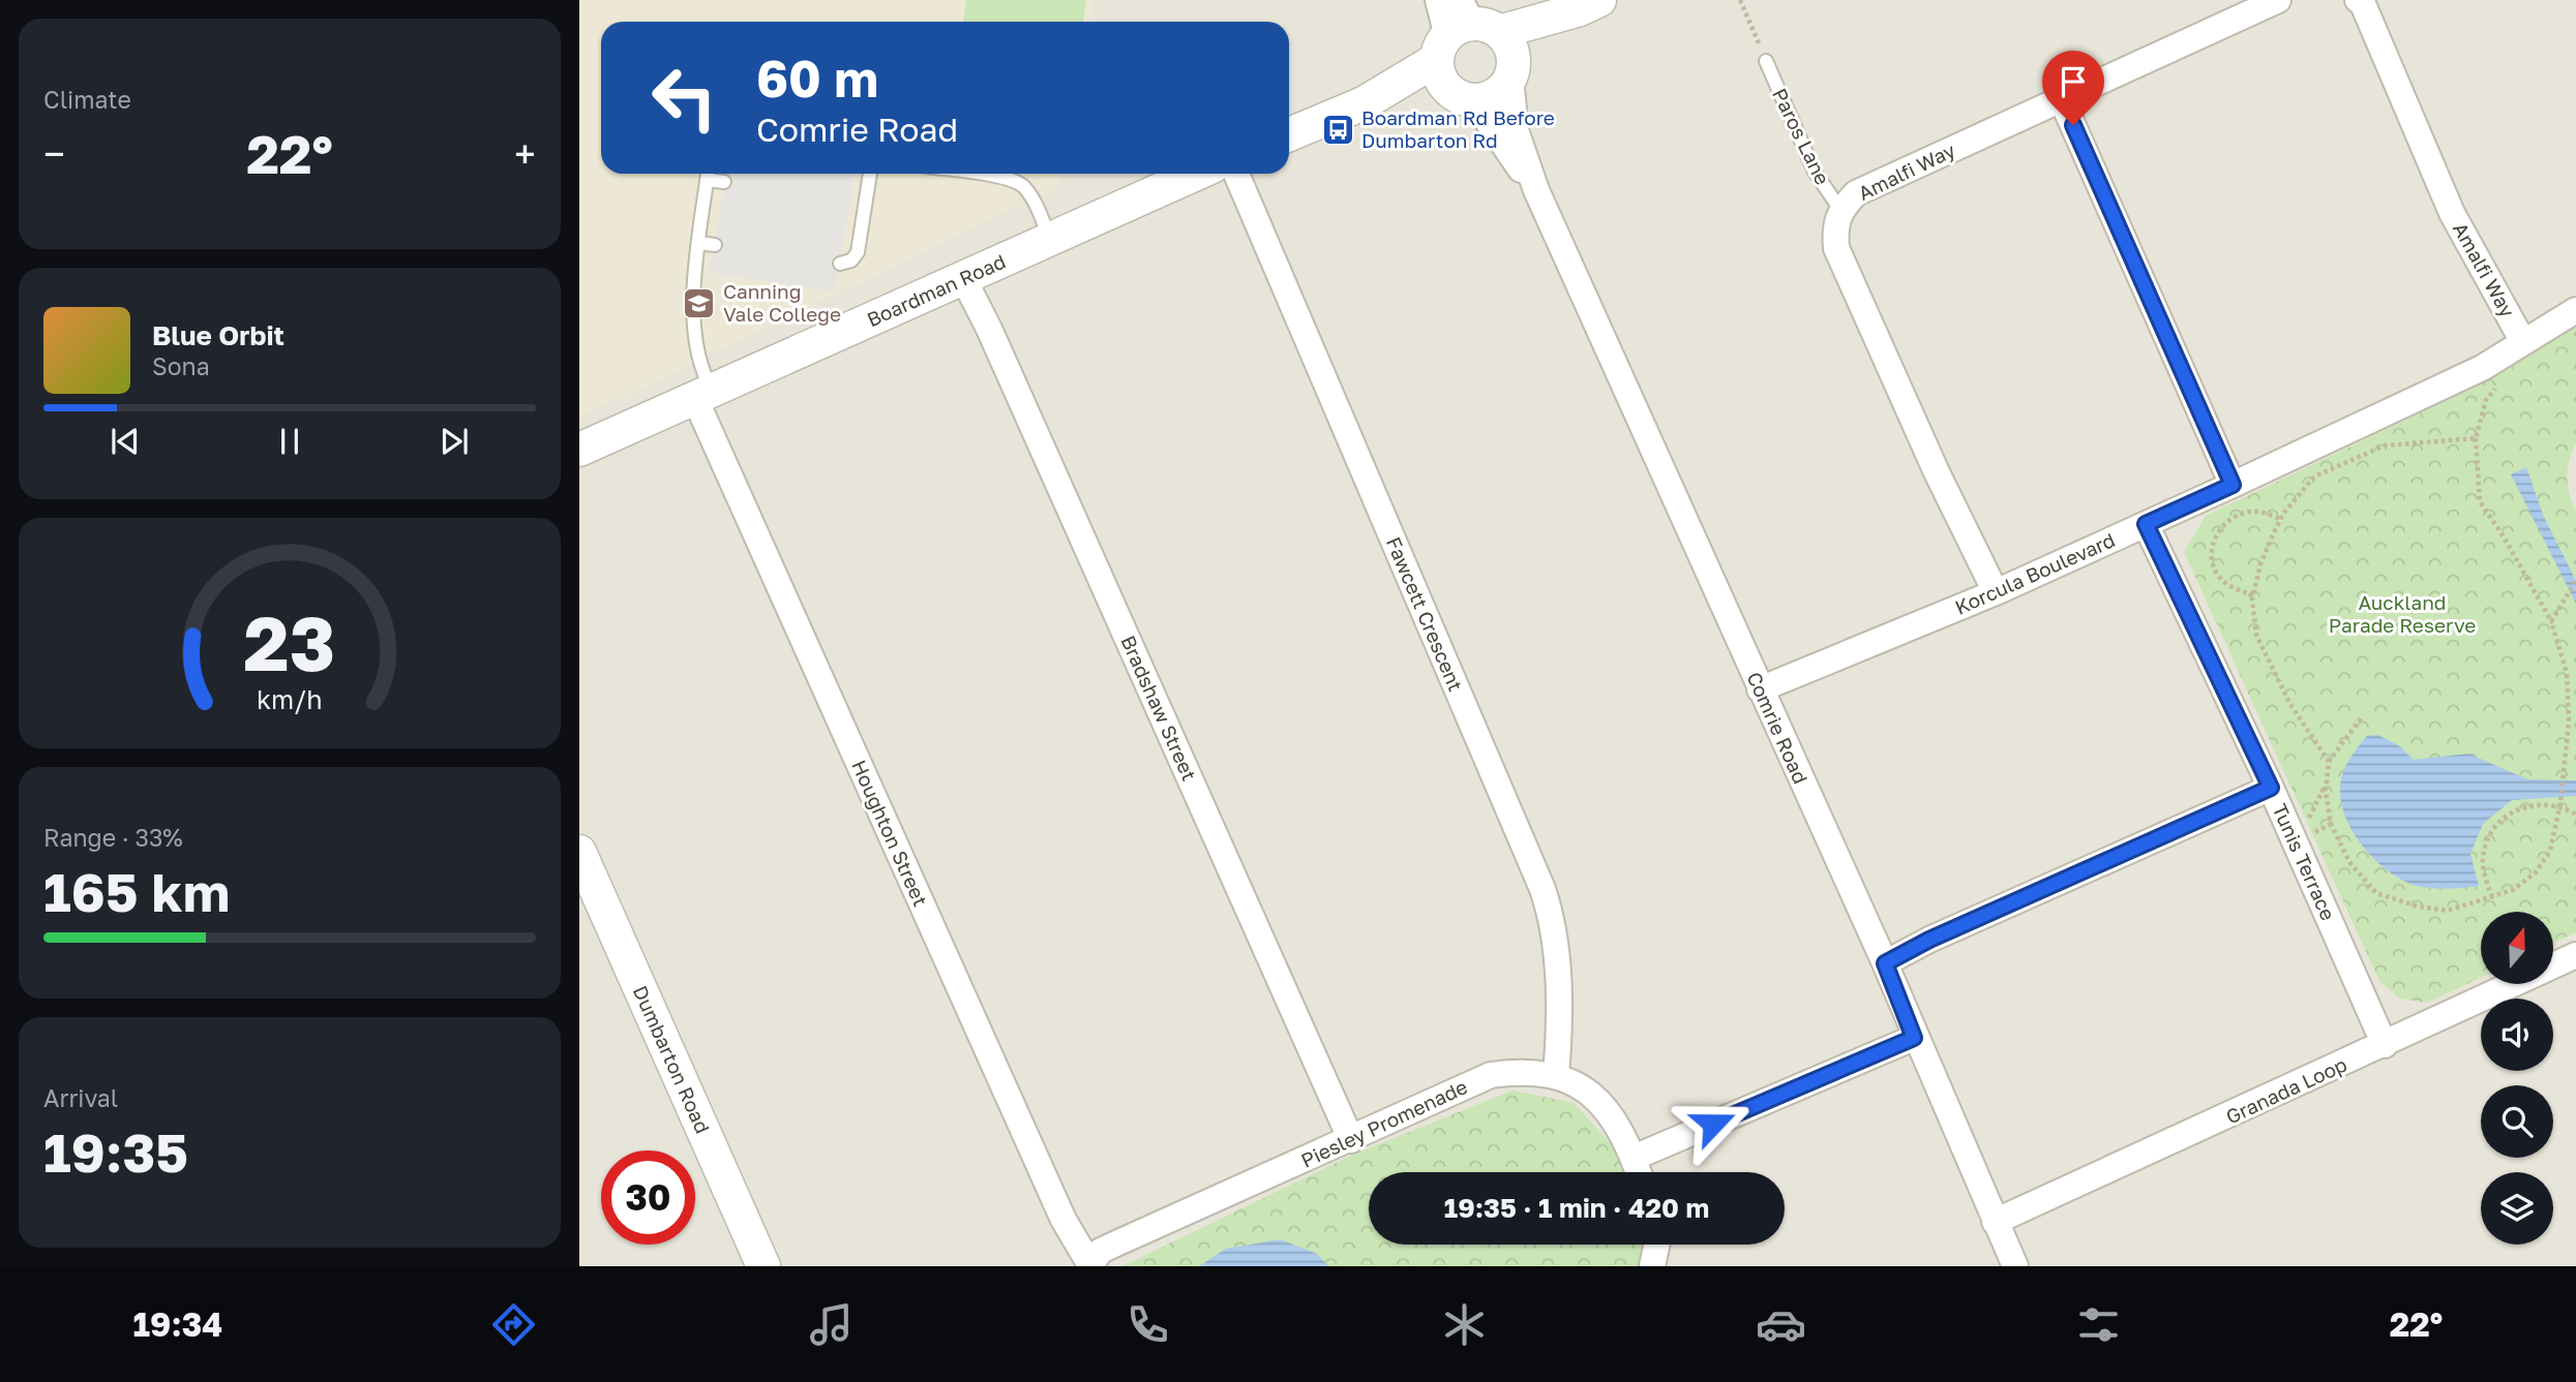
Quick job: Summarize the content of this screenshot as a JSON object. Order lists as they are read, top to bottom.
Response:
{
  "streets": {
    "street": [
      "Amalfi Way",
      "Boardman Road",
      "Korcula Boulevard",
      "Fawcett Crescent",
      "Bradshaw Street",
      "Comrie Road",
      "Houghton Street",
      "Tunis Terrace",
      "Dumbarton Road",
      "Granada Loop",
      "Piesley Promenade"
    ],
    "lane": ["Paros Lane"]
  },
  "crossings": [
    ["Paros Lane", "Amalfi Way"],
    ["Amalfi Way", "Korcula Boulevard"],
    ["Boardman Road", "Bradshaw Street"],
    ["Boardman Road", "Houghton Street"],
    ["Korcula Boulevard", "Comrie Road"],
    ["Korcula Boulevard", "Tunis Terrace"],
    ["Fawcett Crescent", "Piesley Promenade"],
    ["Bradshaw Street", "Piesley Promenade"],
    ["Comrie Road", "Granada Loop"],
    ["Houghton Street", "Piesley Promenade"],
    ["Tunis Terrace", "Granada Loop"]
  ],
  "parks": ["Auckland Parade Reserve"],
  "places": {
    "bus stop": ["Boardman Rd Before Dumbarton Rd"],
    "school or university": ["Canning Vale College"]
  },
  "north": "top",
  "page": {
    "tile": [
      "Climate",
      ["Range · 33%", "165 km"],
      ["Arrival", "19:35"]
    ],
    "turn": ["60 m", "Comrie Road"],
    "heat": ["−", "22°", "+"],
    "song": ["Blue Orbit", "Sona"],
    "limit": "30",
    "trip": "19:35 · 1 min · 420 m",
    "tabs": ["19:34", "22°"],
    "gauge": ["23", "km/h"]
  }
}
